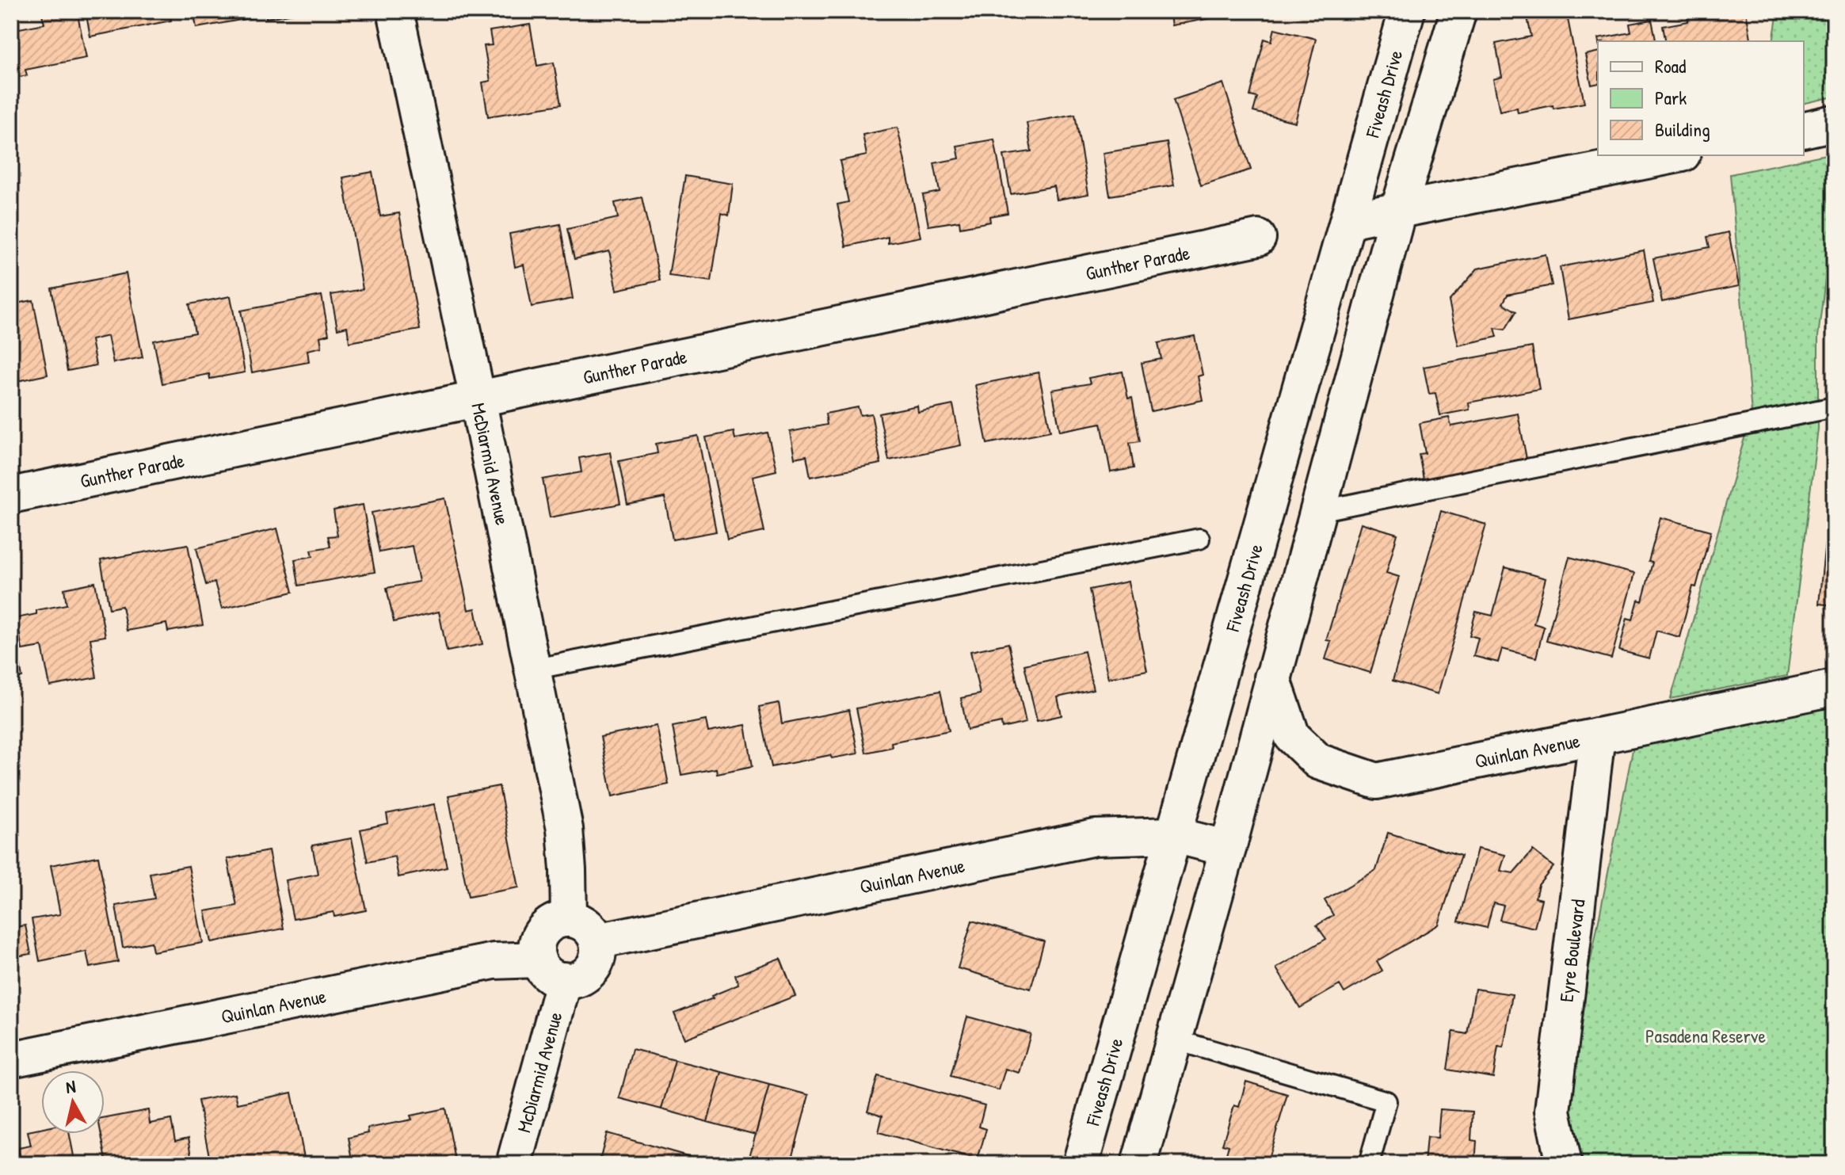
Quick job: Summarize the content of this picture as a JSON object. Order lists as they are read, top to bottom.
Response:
{
  "streets": {
    "street": [
      "Fiveash Drive",
      "Gunther Parade",
      "McDiarmid Avenue",
      "Quinlan Avenue",
      "Eyre Boulevard"
    ]
  },
  "crossings": [
    ["Fiveash Drive", "Quinlan Avenue"],
    ["Gunther Parade", "McDiarmid Avenue"],
    ["McDiarmid Avenue", "Quinlan Avenue"],
    ["Quinlan Avenue", "Eyre Boulevard"]
  ],
  "parks": ["Pasadena Reserve"],
  "legend": ["Road", "Park", "Building"],
  "north": "top"
}
